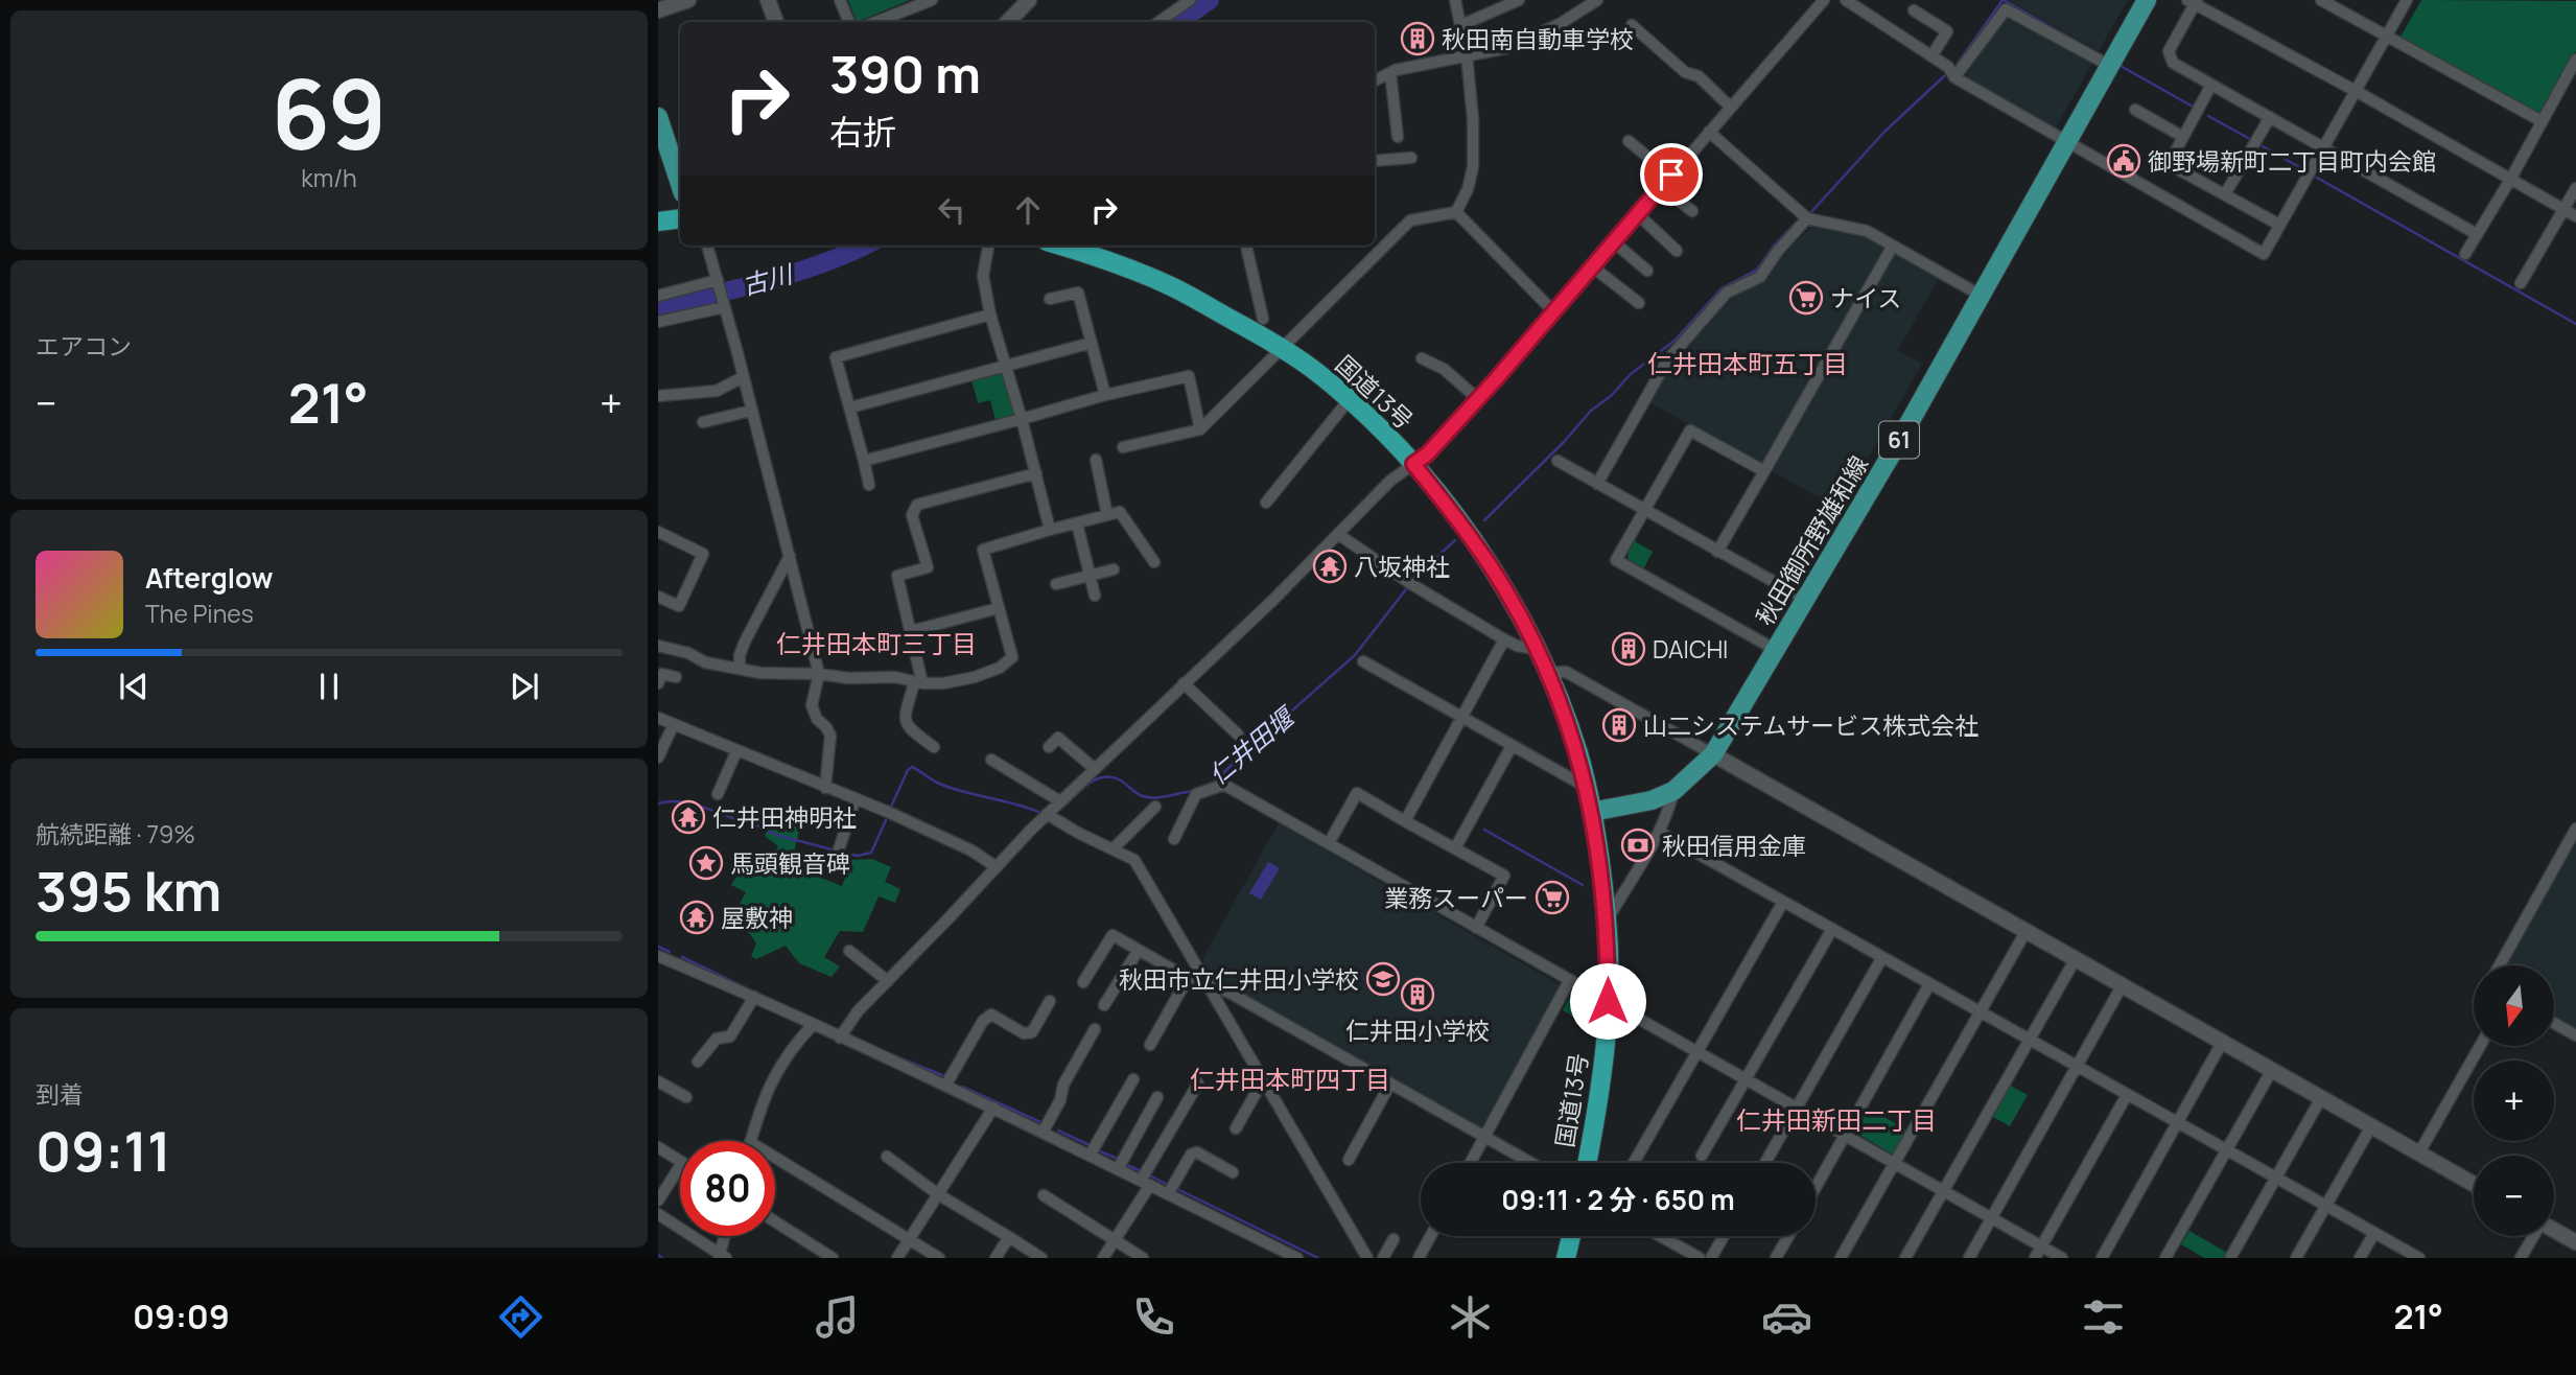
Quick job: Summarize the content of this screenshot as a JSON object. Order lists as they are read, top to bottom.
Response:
{
  "streets": {
    "highway": ["国道13号"],
    "main road": ["61", "秋田御所野雄和線"]
  },
  "crossings": [
    ["国道13号", "秋田御所野雄和線"]
  ],
  "districts": [
    "仁井田本町五丁目",
    "仁井田本町三丁目",
    "仁井田本町四丁目",
    "仁井田新田二丁目"
  ],
  "water": ["古川", "仁井田堰"],
  "places": {
    "building": [
      "秋田南自動車学校",
      "DAICHI",
      "山二システムサービス株式会社",
      "仁井田小学校"
    ],
    "public building": ["御野場新町二丁目町内会館"],
    "supermarket": ["ナイス", "業務スーパー"],
    "temple": ["八坂神社", "仁井田神明社", "屋敷神"],
    "bank": ["秋田信用金庫"],
    "place": ["馬頭観音碑"],
    "school or university": ["秋田市立仁井田小学校"]
  },
  "north": "bottom",
  "page": {
    "tile": [
      ["69", "km/h"],
      "エアコン",
      ["航続距離 · 79%", "395 km"],
      ["到着", "09:11"]
    ],
    "turn": ["390 m", "右折"],
    "heat": ["−", "21°", "+"],
    "song": ["Afterglow", "The Pines"],
    "map_buttons": ["+", "−"],
    "limit": "80",
    "trip": "09:11 · 2 分 · 650 m",
    "tabs": ["09:09", "21°"]
  }
}
